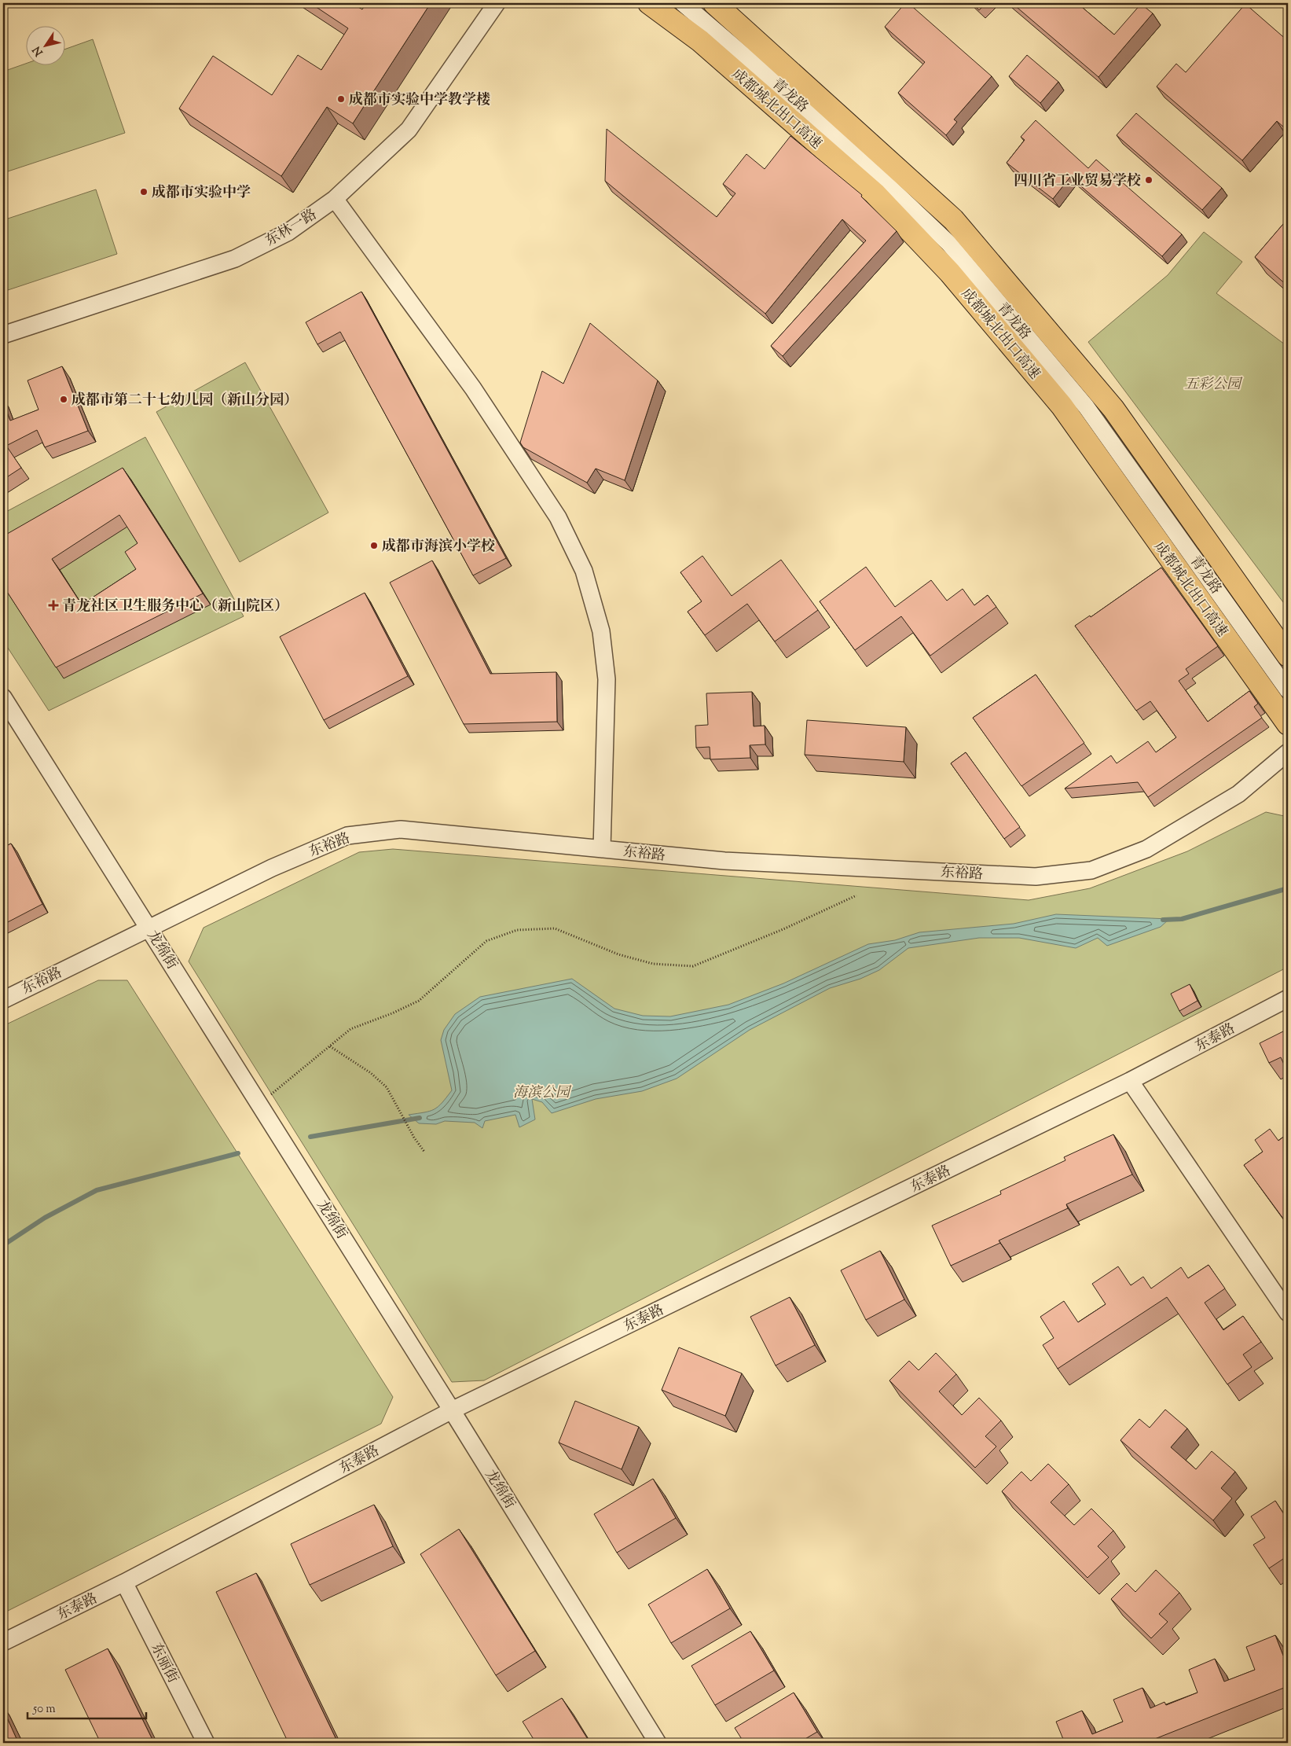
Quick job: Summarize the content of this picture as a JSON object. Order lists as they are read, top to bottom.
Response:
{
  "streets": {
    "highway": ["成都城北出口高速"],
    "street": [
      "青龙路",
      "东林一路",
      "东裕路",
      "龙绵街",
      "东泰路",
      "东丽街"
    ]
  },
  "crossings": [
    ["东裕路", "龙绵街"],
    ["龙绵街", "东泰路"],
    ["东泰路", "东丽街"]
  ],
  "parks": ["五彩公园", "海滨公园"],
  "places": {
    "other": [
      "成都市实验中学教学楼",
      "四川省工业贸易学校",
      "成都市实验中学",
      "成都市第二十七幼儿园（新山分园）",
      "成都市海滨小学校"
    ],
    "health": ["青龙社区卫生服务中心（新山院区）"]
  },
  "scale_bar": "50 m",
  "north": "bottom left"
}
